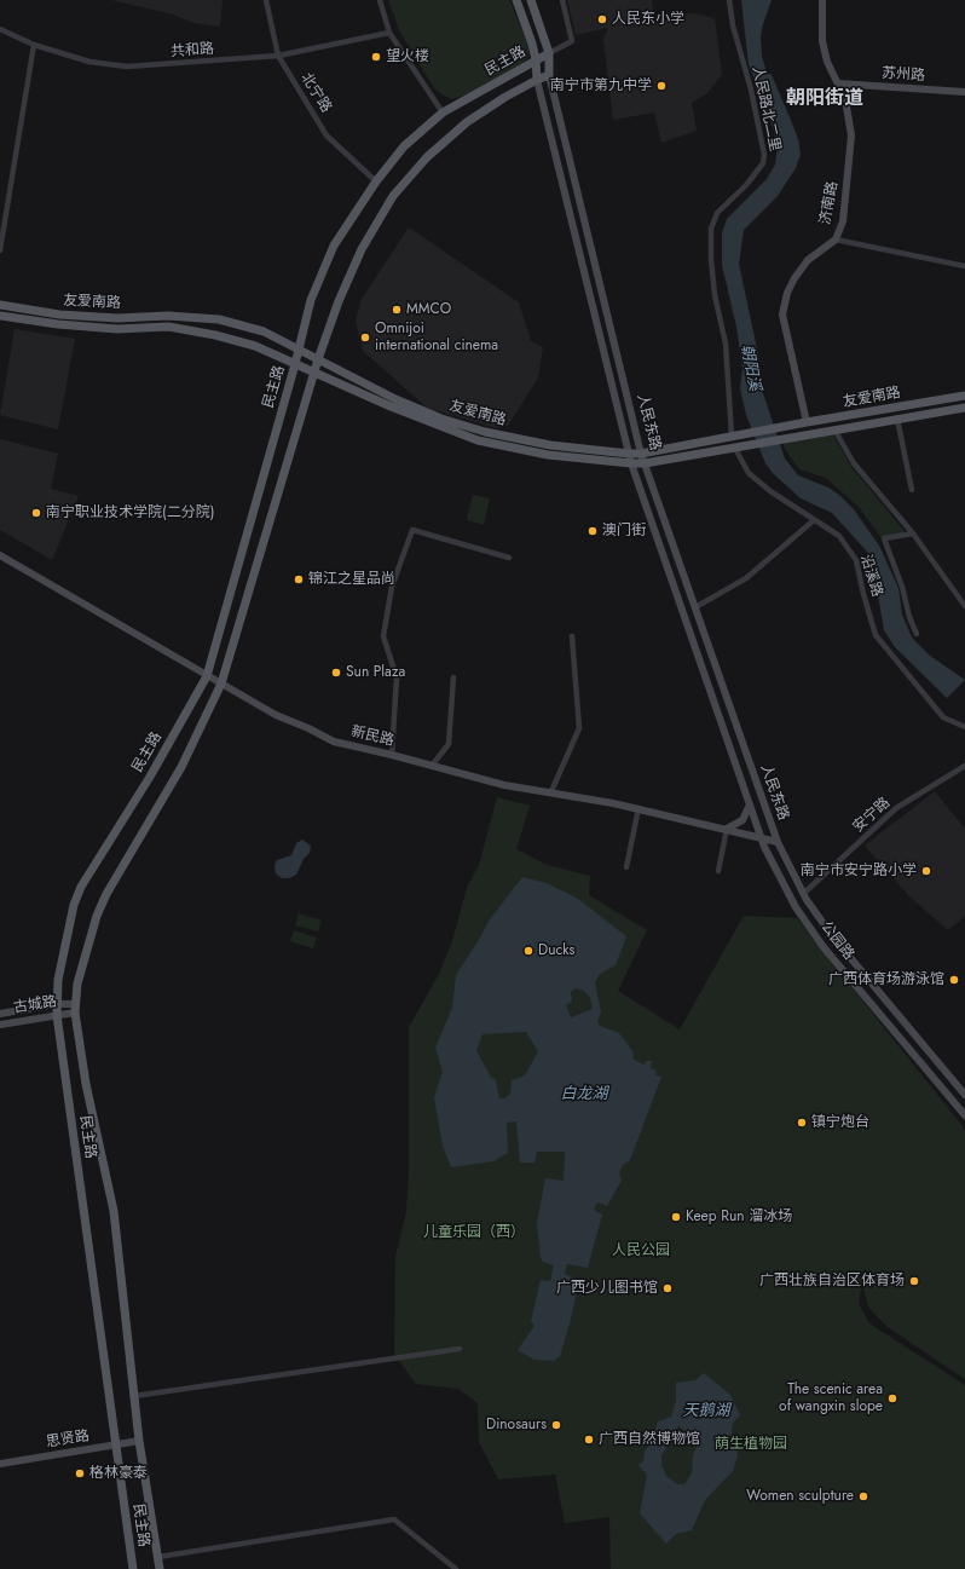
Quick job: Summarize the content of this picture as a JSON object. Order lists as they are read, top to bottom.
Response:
{
  "streets": {
    "main road": [
      "民主路",
      "苏州路",
      "济南路",
      "友爱南路",
      "人民东路",
      "新民路",
      "公园路",
      "古城路",
      "思贤路"
    ],
    "street": [
      "共和路",
      "北宁路",
      "人民路北二里",
      "沿溪路",
      "安宁路"
    ]
  },
  "crossings": [
    ["共和路", "北宁路"],
    ["民主路", "北宁路"],
    ["民主路", "友爱南路"],
    ["民主路", "人民东路"],
    ["民主路", "新民路"],
    ["民主路", "古城路"],
    ["民主路", "思贤路"],
    ["苏州路", "济南路"],
    ["人民路北二里", "友爱南路"],
    ["济南路", "友爱南路"],
    ["友爱南路", "人民东路"],
    ["友爱南路", "沿溪路"],
    ["人民东路", "新民路"],
    ["人民东路", "公园路"],
    ["新民路", "公园路"],
    ["安宁路", "公园路"]
  ],
  "districts": ["朝阳街道"],
  "water": ["朝阳溪", "白龙湖", "天鹅湖"],
  "parks": ["儿童乐园（西）", "人民公园", "荫生植物园"],
  "places": [
    "人民东小学",
    "望火楼",
    "南宁市第九中学",
    "MMCO",
    "Omnijoi international cinema",
    "南宁职业技术学院(二分院)",
    "澳门街",
    "锦江之星品尚",
    "Sun Plaza",
    "南宁市安宁路小学",
    "Ducks",
    "广西体育场游泳馆",
    "镇宁炮台",
    "Keep Run 溜冰场",
    "广西壮族自治区体育场",
    "广西少儿图书馆",
    "The scenic area of wangxin slope",
    "Dinosaurs",
    "广西自然博物馆",
    "格林豪泰",
    "Women sculpture"
  ]
}
